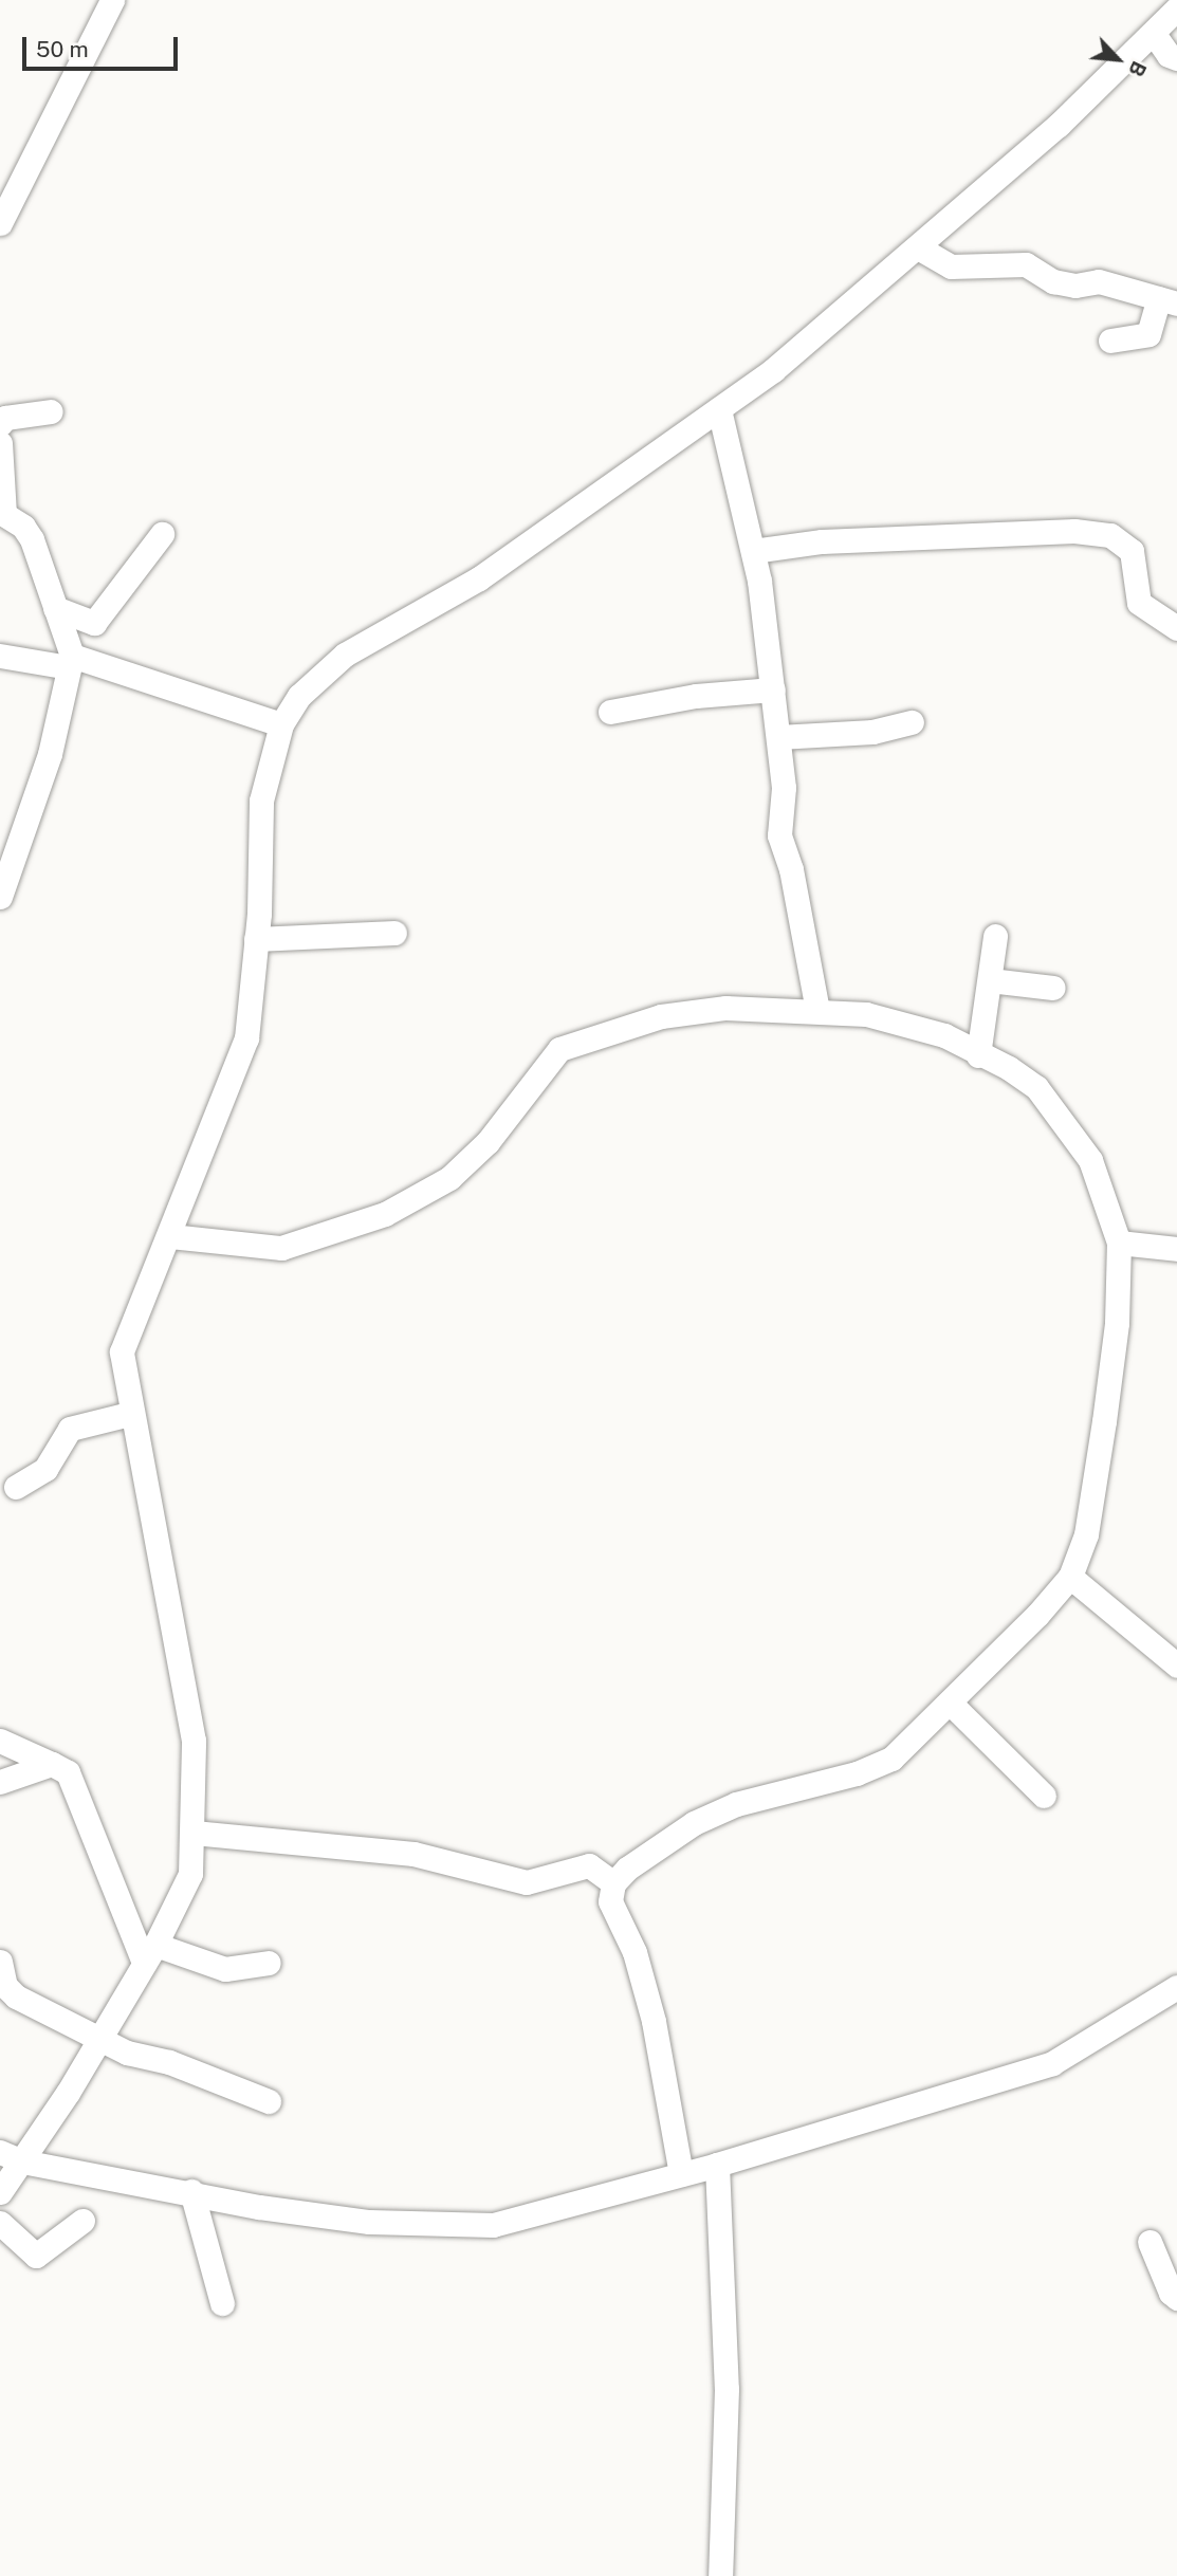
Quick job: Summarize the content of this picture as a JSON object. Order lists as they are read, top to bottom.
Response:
{
  "scale_bar": "50 m",
  "north": "bottom right"
}
